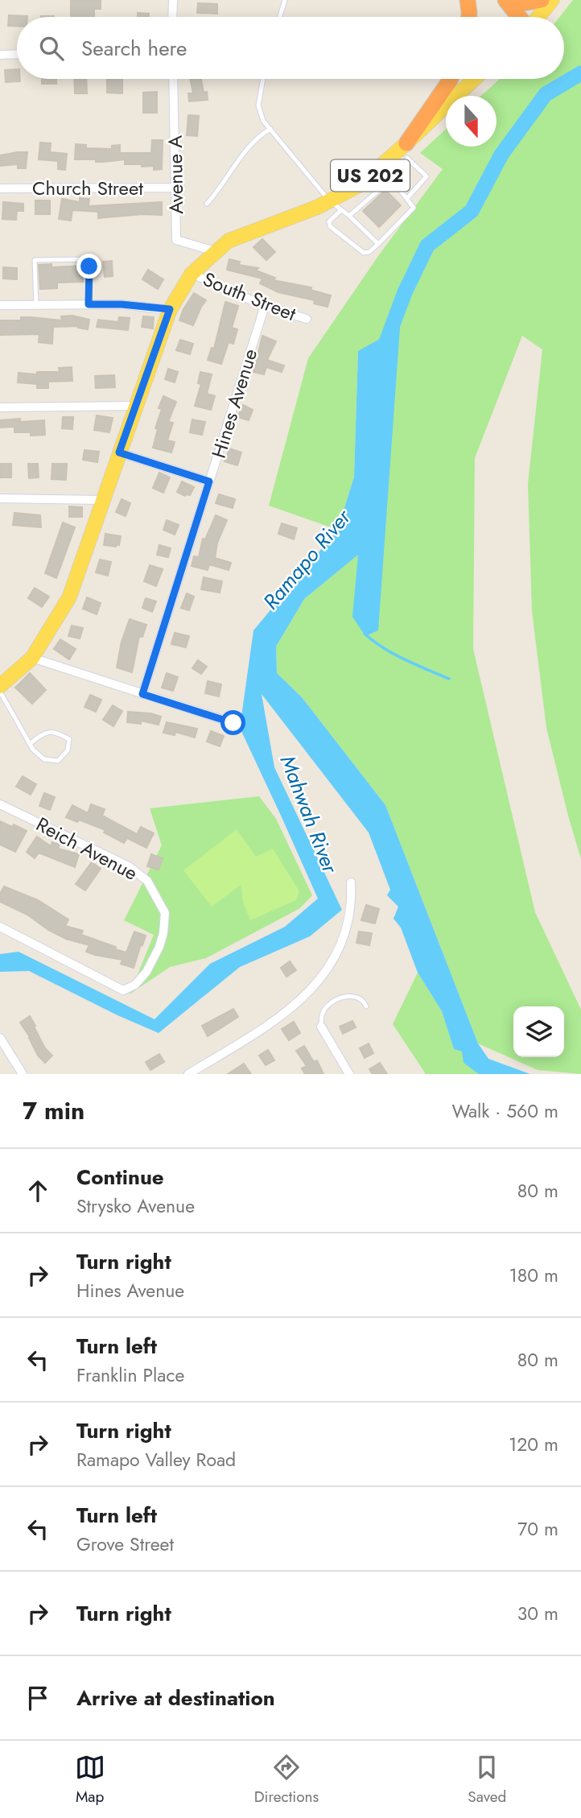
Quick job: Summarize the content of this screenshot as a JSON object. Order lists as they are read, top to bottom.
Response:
{
  "streets": {
    "main road": ["US 202"],
    "street": [
      "Avenue A",
      "Church Street",
      "South Street",
      "Hines Avenue",
      "Reich Avenue"
    ]
  },
  "crossings": [
    ["Avenue A", "US 202"],
    ["Avenue A", "Church Street"],
    ["US 202", "South Street"],
    ["South Street", "Hines Avenue"]
  ],
  "water": ["Ramapo River", "Mahwah River"],
  "north": "bottom",
  "page": {
    "search": "Search here",
    "heading": ["7 min", "Walk · 560 m"],
    "list": [
      ["Continue", "Strysko Avenue", "80 m"],
      ["Turn right", "Hines Avenue", "180 m"],
      ["Turn left", "Franklin Place", "80 m"],
      ["Turn right", "Ramapo Valley Road", "120 m"],
      ["Turn left", "Grove Street", "70 m"],
      ["Turn right", "30 m"],
      "Arrive at destination"
    ],
    "nav": ["Map", "Directions", "Saved"]
  }
}
